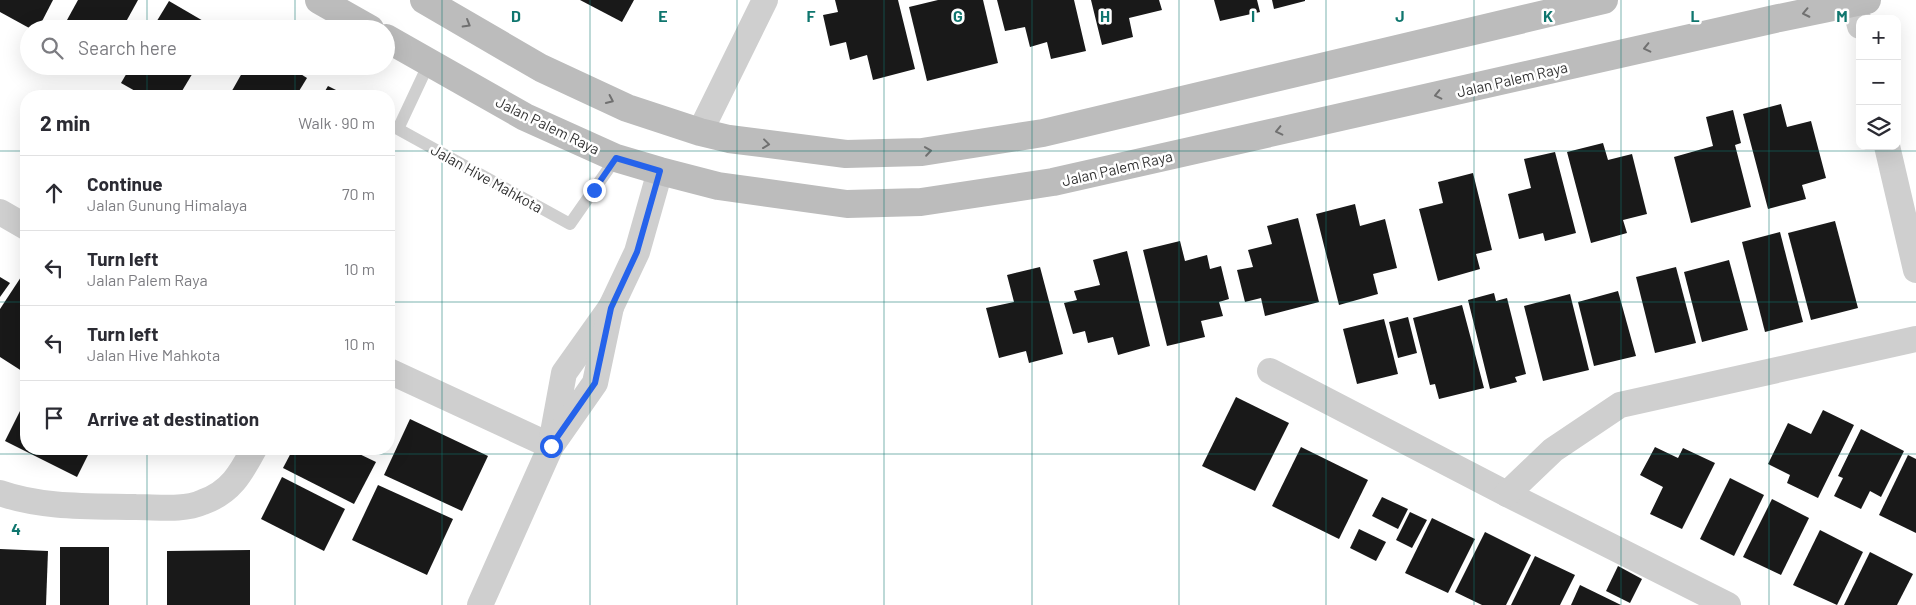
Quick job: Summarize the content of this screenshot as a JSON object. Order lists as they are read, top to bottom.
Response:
{
  "streets": {
    "street": ["Jalan Palem Raya"],
    "lane": ["Jalan Hive Mahkota"]
  },
  "crossings": [
    ["Jalan Palem Raya", "Jalan Hive Mahkota"]
  ],
  "page": {
    "map_buttons": ["+", "−"],
    "search": "Search here",
    "heading": ["2 min", "Walk · 90 m"],
    "list": [
      ["Continue", "Jalan Gunung Himalaya", "70 m"],
      ["Turn left", "Jalan Palem Raya", "10 m"],
      ["Turn left", "Jalan Hive Mahkota", "10 m"],
      "Arrive at destination"
    ]
  },
  "grid": {
    "columns": [
      "D",
      "E",
      "F",
      "G",
      "H",
      "I",
      "J",
      "K",
      "L",
      "M"
    ],
    "rows": ["4"]
  }
}
